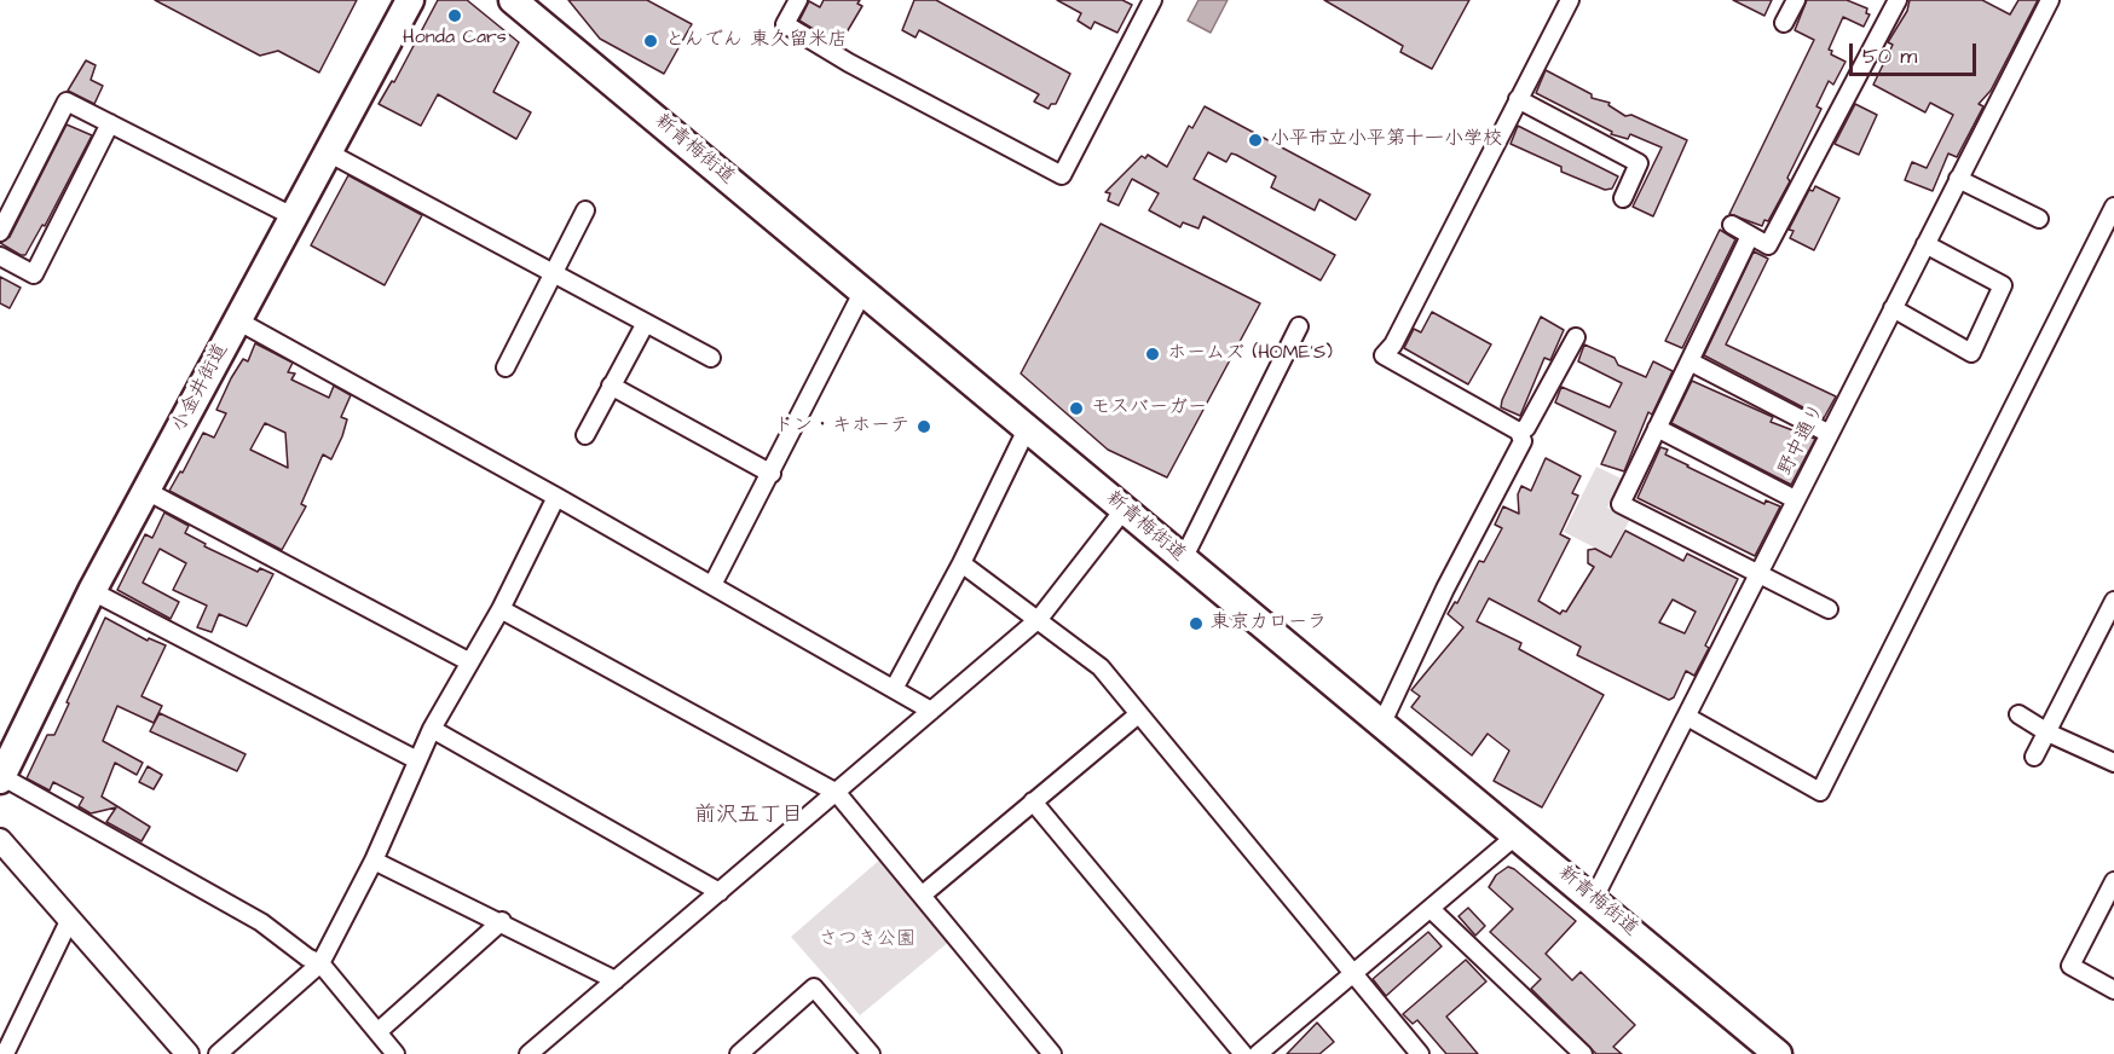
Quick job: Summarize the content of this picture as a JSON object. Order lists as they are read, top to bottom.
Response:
{
  "streets": {
    "main road": ["新青梅街道", "小金井街道"],
    "street": ["野中通り"]
  },
  "crossings": [
    ["新青梅街道", "野中通り"]
  ],
  "districts": ["前沢五丁目"],
  "parks": ["さつき公園"],
  "places": [
    "Honda Cars",
    "とんでん 東久留米店",
    "小平市立小平第十一小学校",
    "ホームズ (HOME'S)",
    "モスバーガー",
    "ドン・キホーテ",
    "東京カローラ"
  ],
  "scale_bar": "50 m"
}
